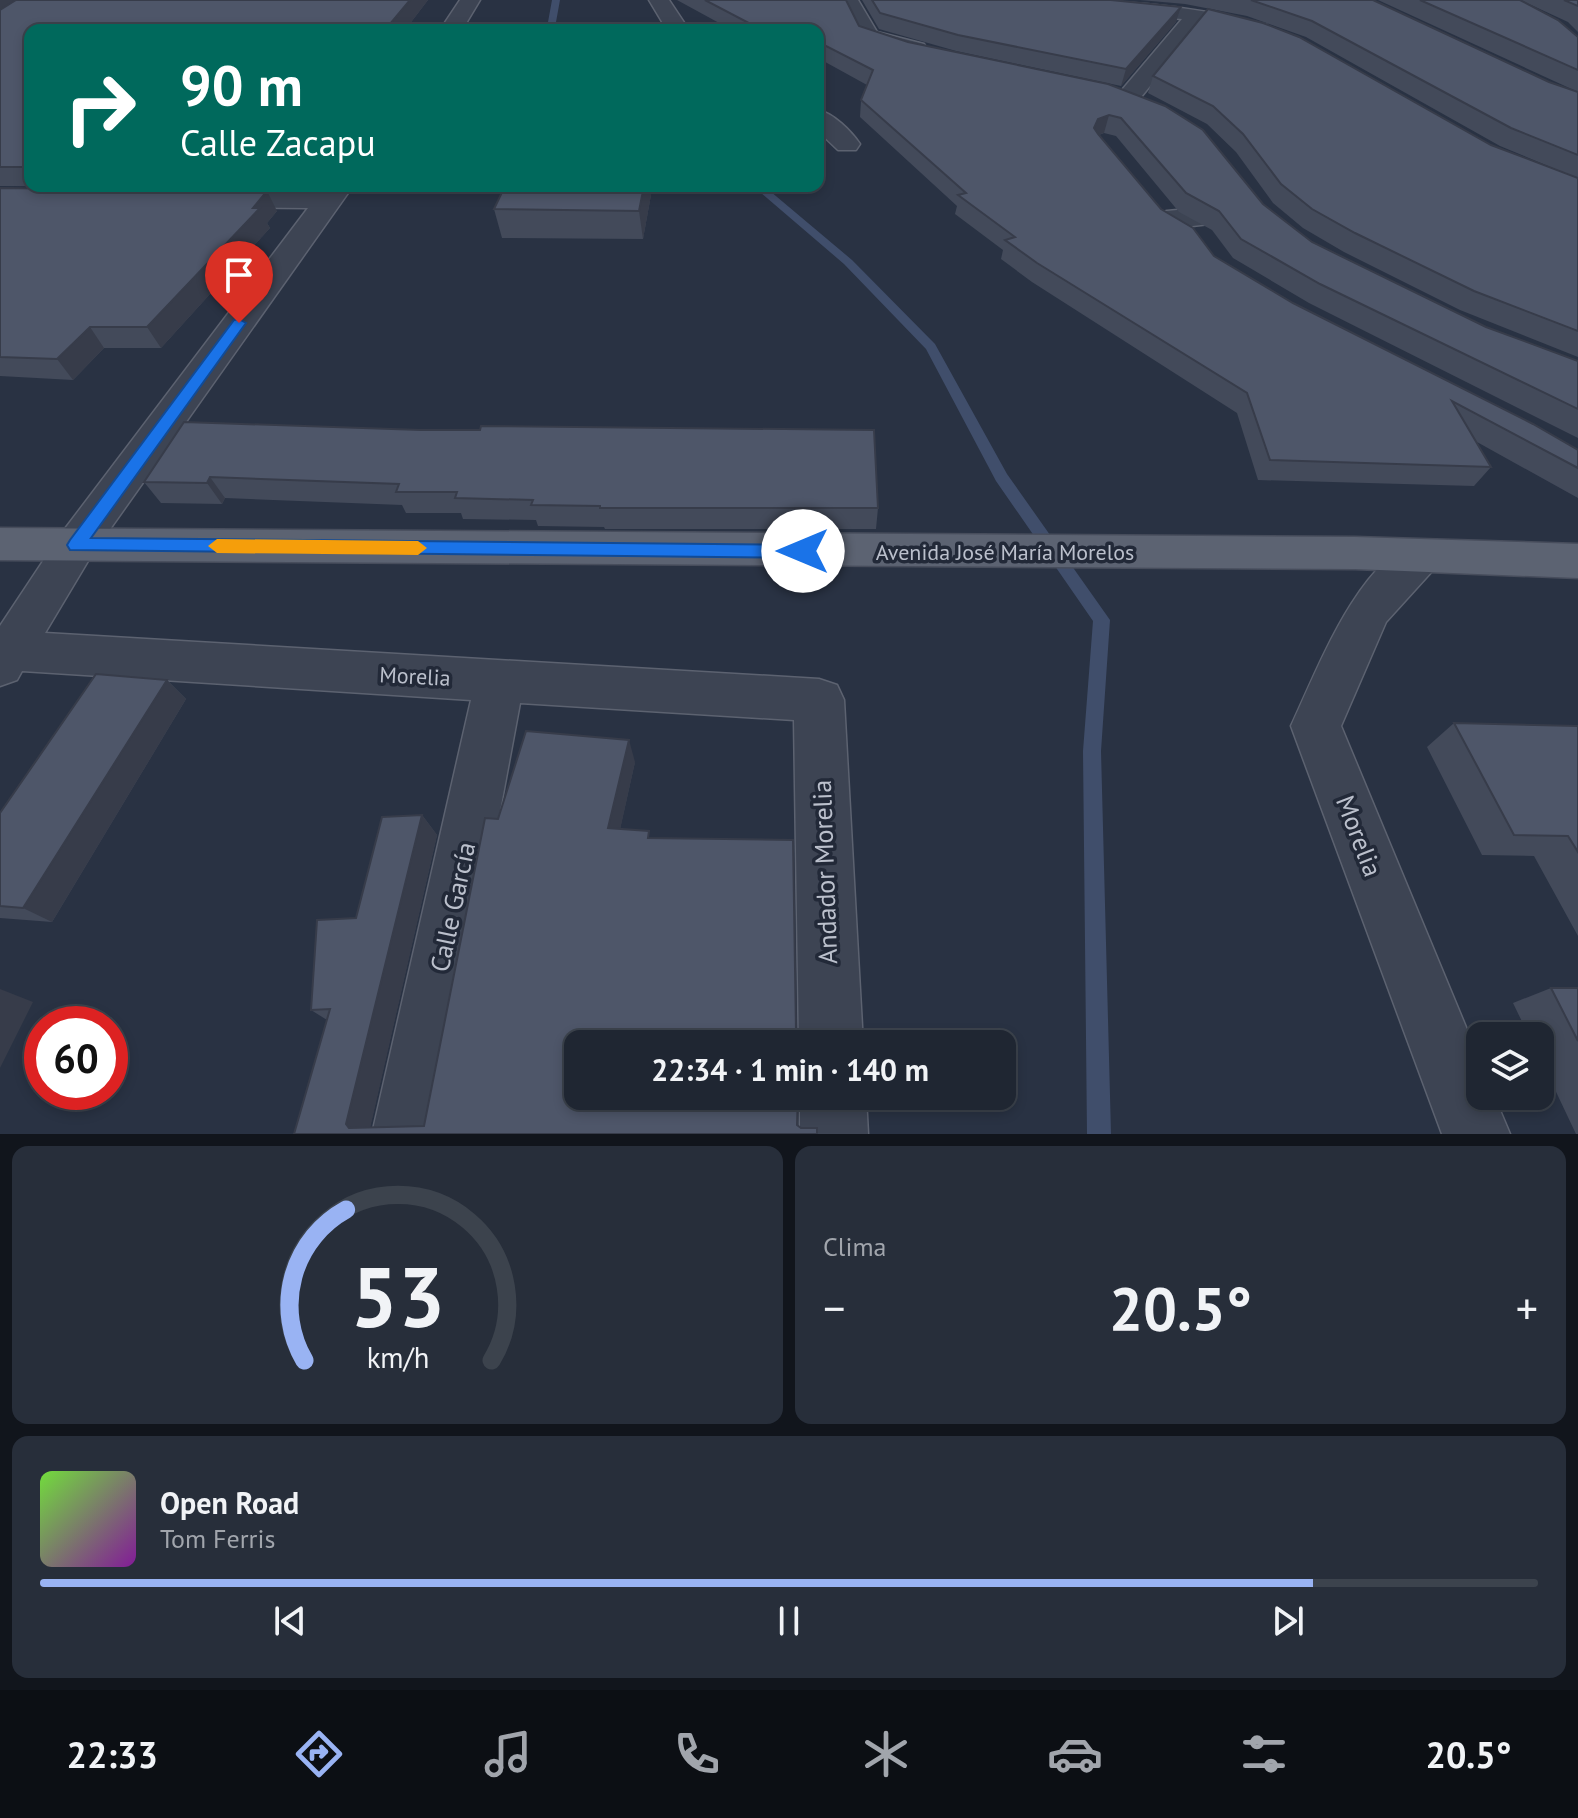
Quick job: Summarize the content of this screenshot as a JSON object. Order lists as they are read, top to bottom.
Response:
{
  "streets": {
    "main road": ["Avenida José María Morelos"],
    "street": ["Morelia", "Andador Morelia", "Calle García"]
  },
  "crossings": [
    ["Avenida José María Morelos", "Morelia"],
    ["Morelia", "Andador Morelia"],
    ["Morelia", "Calle García"]
  ],
  "page": {
    "turn": ["90 m", "Calle Zacapu"],
    "limit": "60",
    "trip": "22:34 · 1 min · 140 m",
    "tile": "Clima",
    "heat": ["−", "20.5°", "+"],
    "song": ["Open Road", "Tom Ferris"],
    "tabs": ["22:33", "20.5°"],
    "gauge": ["53", "km/h"]
  }
}
